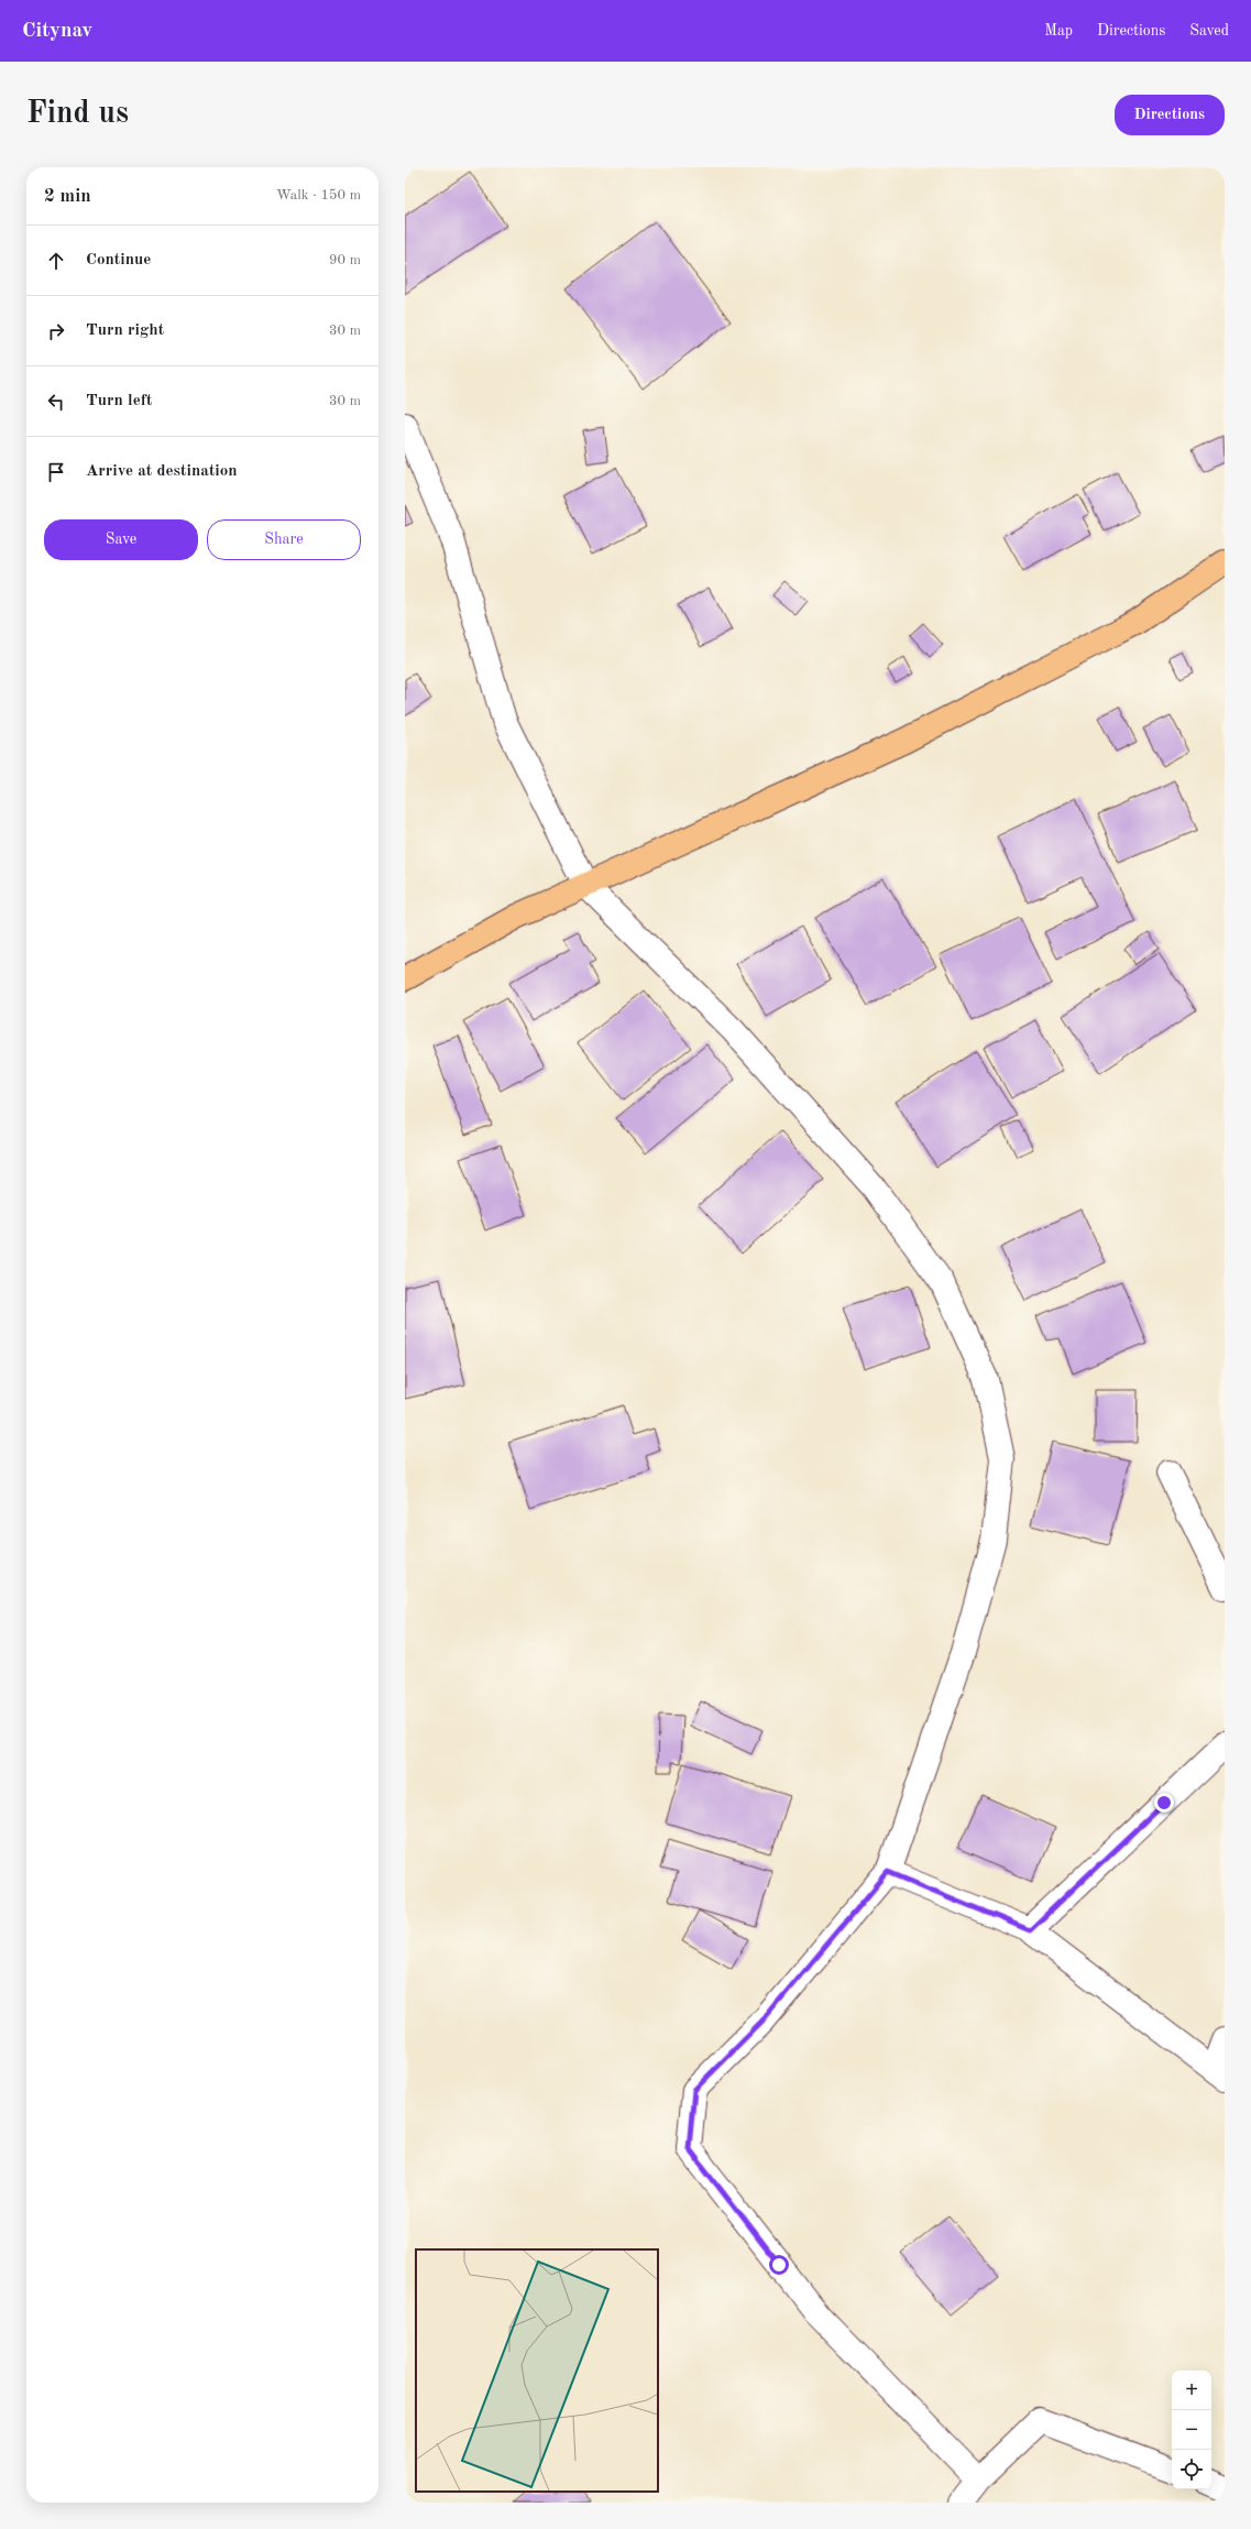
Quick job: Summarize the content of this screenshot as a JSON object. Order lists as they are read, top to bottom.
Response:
{
  "page": {
    "header": "Citynav",
    "nav": ["Map", "Directions", "Saved"],
    "buttons": [
      "Directions",
      ["Save", "Share"]
    ],
    "title": "Find us",
    "heading": ["2 min", "Walk · 150 m"],
    "list": [
      ["Continue", "90 m"],
      ["Turn right", "30 m"],
      ["Turn left", "30 m"],
      "Arrive at destination"
    ],
    "map_buttons": ["+", "−"]
  }
}
